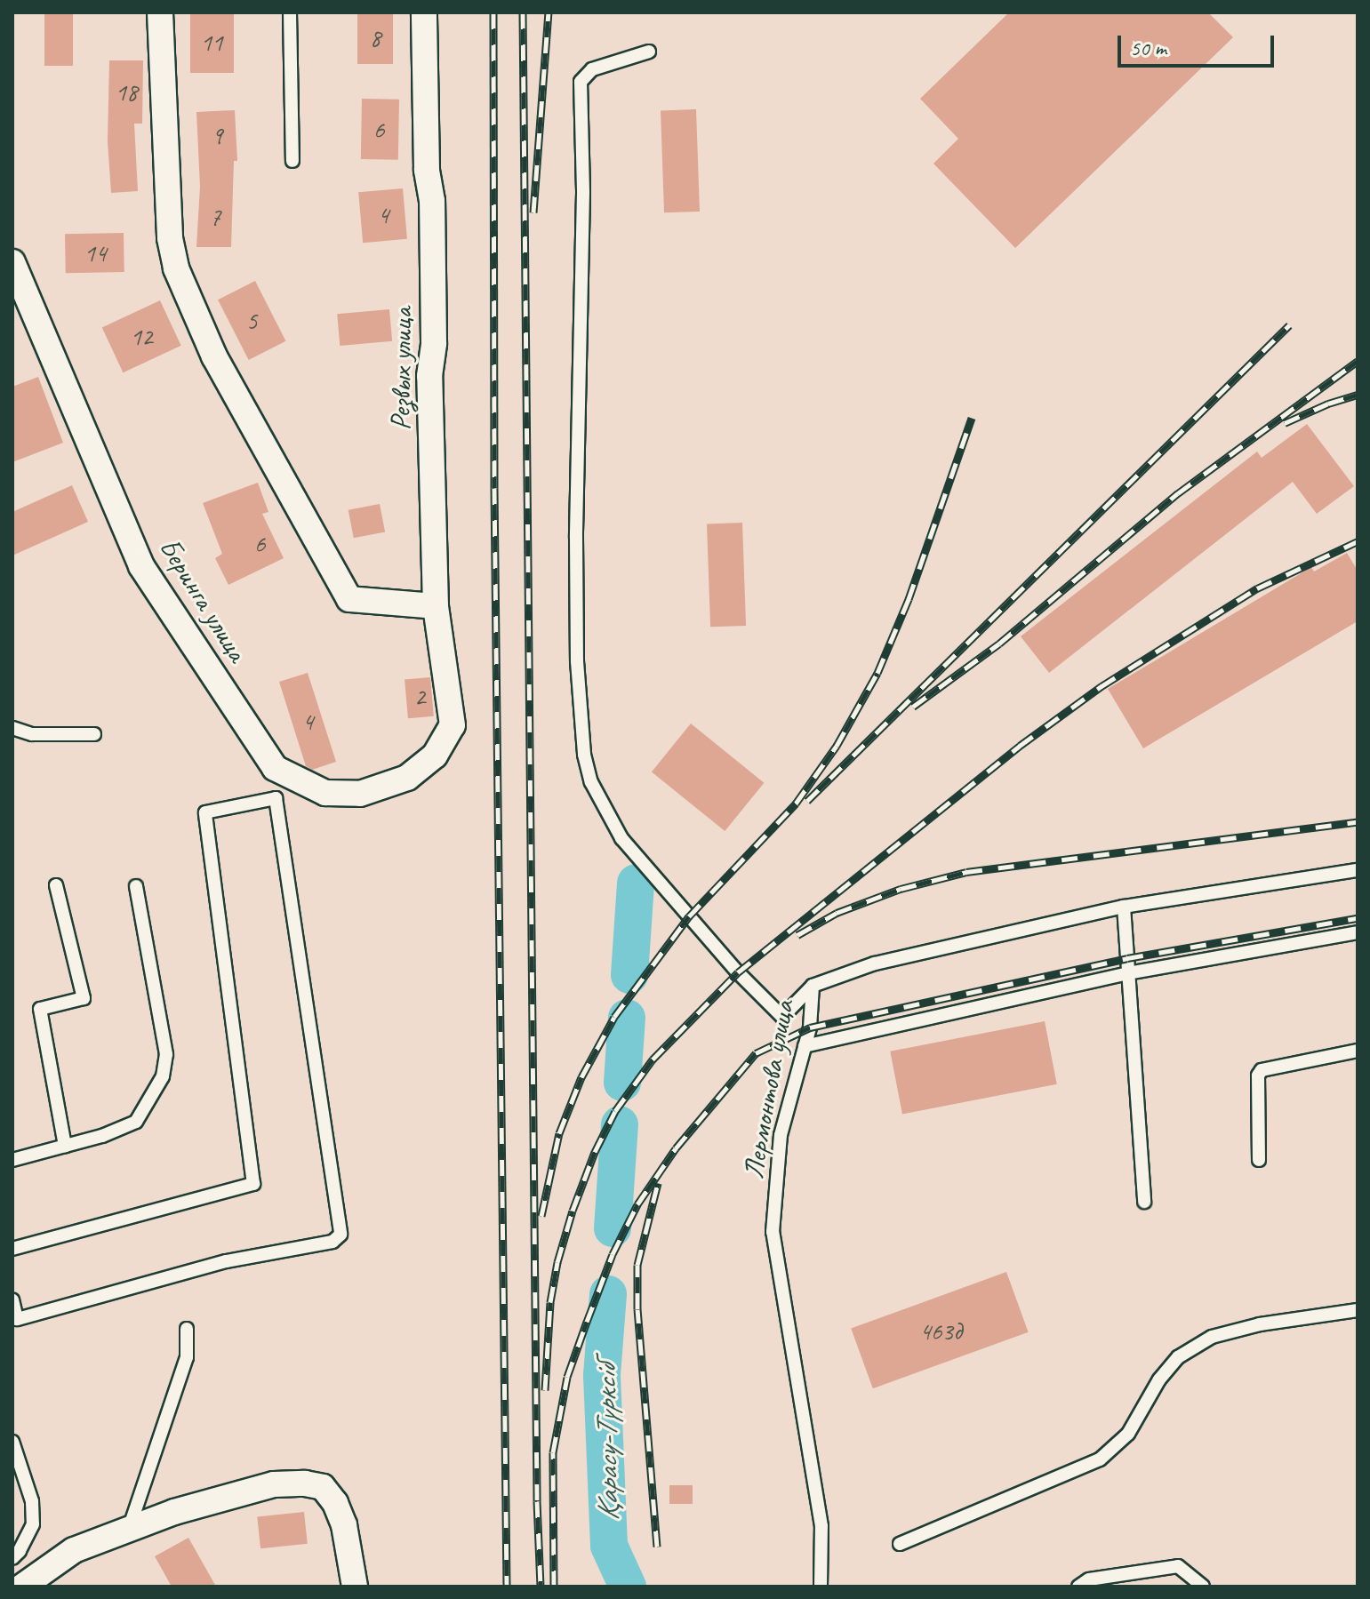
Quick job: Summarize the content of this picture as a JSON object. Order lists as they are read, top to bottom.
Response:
{
  "streets": {
    "street": ["Резвых улица", "Беринга улица"],
    "lane": ["Лермонтова улица"]
  },
  "crossings": [
    ["Резвых улица", "Беринга улица"]
  ],
  "water": ["Қарасу-Түрксіб"],
  "house_numbers": [
    "8",
    "11",
    "18",
    "6",
    "9",
    "4",
    "7",
    "14",
    "5",
    "12",
    "6",
    "2",
    "4",
    "463д"
  ],
  "scale_bar": "50 m"
}
